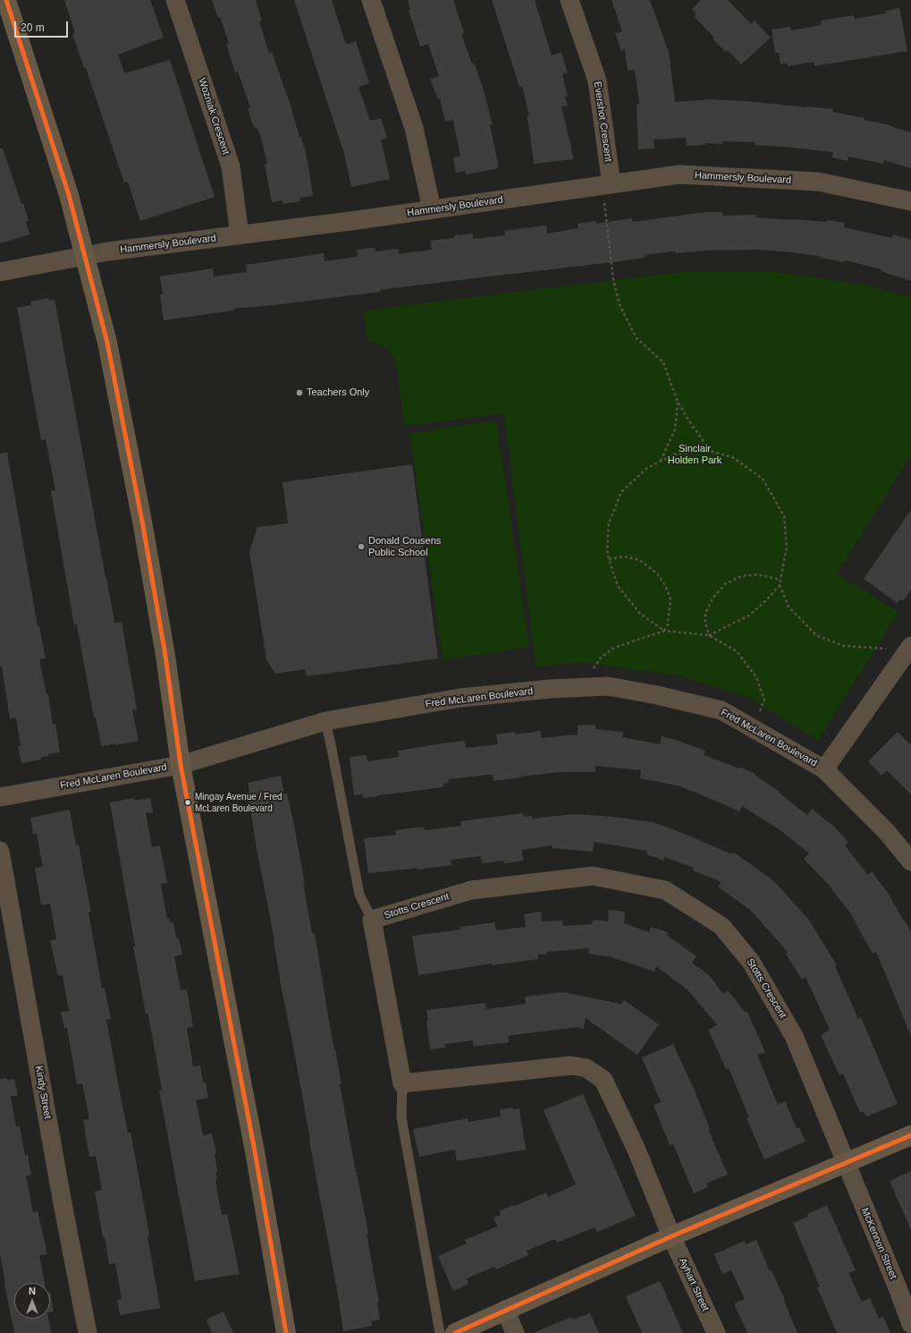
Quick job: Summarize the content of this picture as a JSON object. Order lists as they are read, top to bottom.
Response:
{
  "streets": {
    "street": [
      "Wozniak Crescent",
      "Evershot Crescent",
      "Hammersly Boulevard",
      "Fred McLaren Boulevard",
      "Stotts Crescent",
      "Kindy Street",
      "McKennon Street",
      "Ayhart Street"
    ]
  },
  "crossings": [
    ["Wozniak Crescent", "Hammersly Boulevard"],
    ["Evershot Crescent", "Hammersly Boulevard"],
    ["Stotts Crescent", "McKennon Street"]
  ],
  "parks": ["Sinclair Holden Park"],
  "places": ["Teachers Only", "Donald Cousens Public School", "Mingay Avenue / Fred McLaren Boulevard"],
  "scale_bar": "20 m",
  "north": "top"
}
